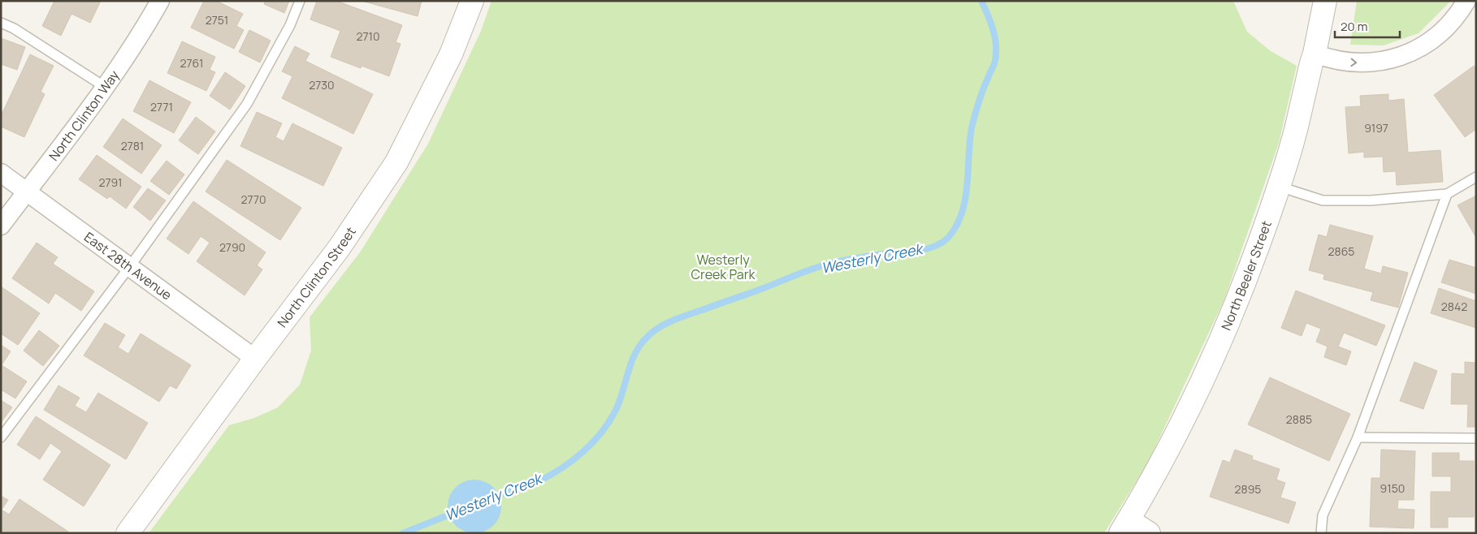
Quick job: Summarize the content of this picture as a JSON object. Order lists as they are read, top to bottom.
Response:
{
  "streets": {
    "street": [
      "North Clinton Way",
      "East 28th Avenue",
      "North Beeler Street",
      "North Clinton Street"
    ]
  },
  "crossings": [
    ["North Clinton Way", "East 28th Avenue"],
    ["East 28th Avenue", "North Clinton Street"]
  ],
  "water": ["Westerly Creek"],
  "parks": ["Westerly Creek Park"],
  "house_numbers": [
    "2751",
    "2710",
    "2761",
    "2730",
    "2771",
    "9197",
    "2781",
    "2791",
    "2770",
    "2790",
    "2865",
    "2842",
    "2885",
    "9150",
    "2895"
  ],
  "scale_bar": "20 m"
}
